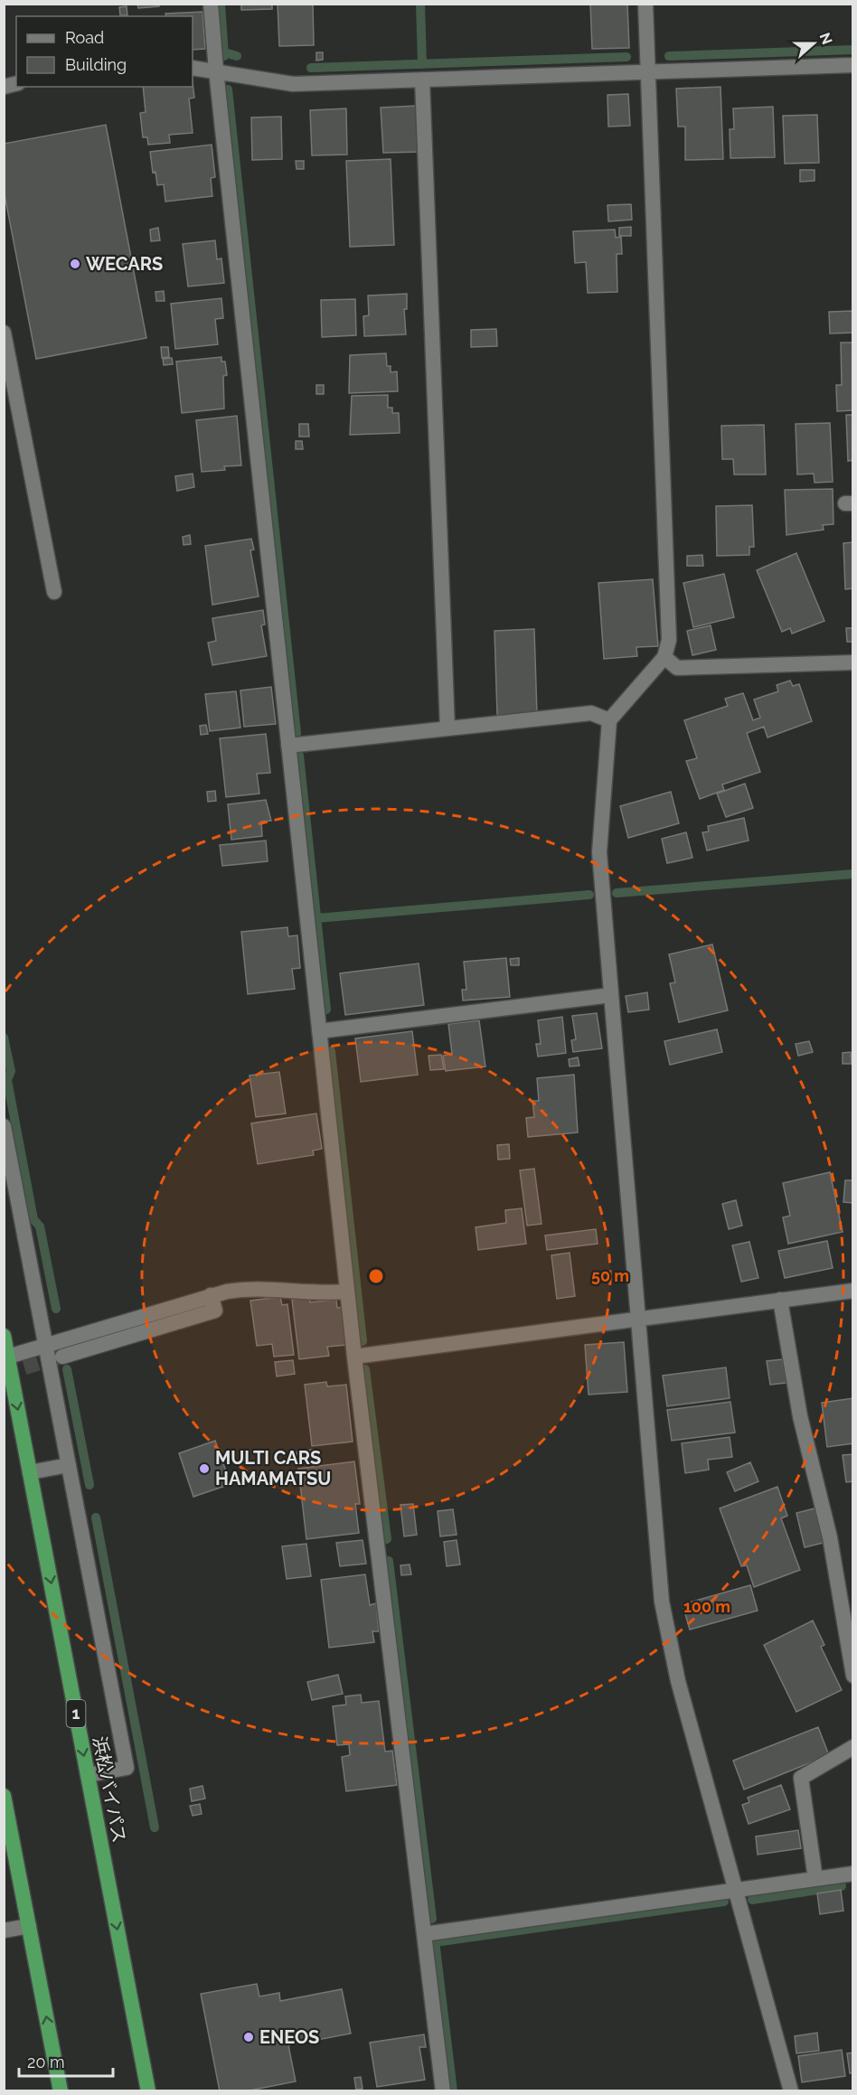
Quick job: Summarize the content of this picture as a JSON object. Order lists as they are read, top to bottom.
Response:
{
  "streets": {
    "highway": ["1", "浜松バイパス"]
  },
  "places": ["WECARS", "MULTI CARS HAMAMATSU", "ENEOS"],
  "legend": ["Road", "Building"],
  "scale_bar": "20 m",
  "north": "right",
  "rings": ["50 m", "100 m"]
}
